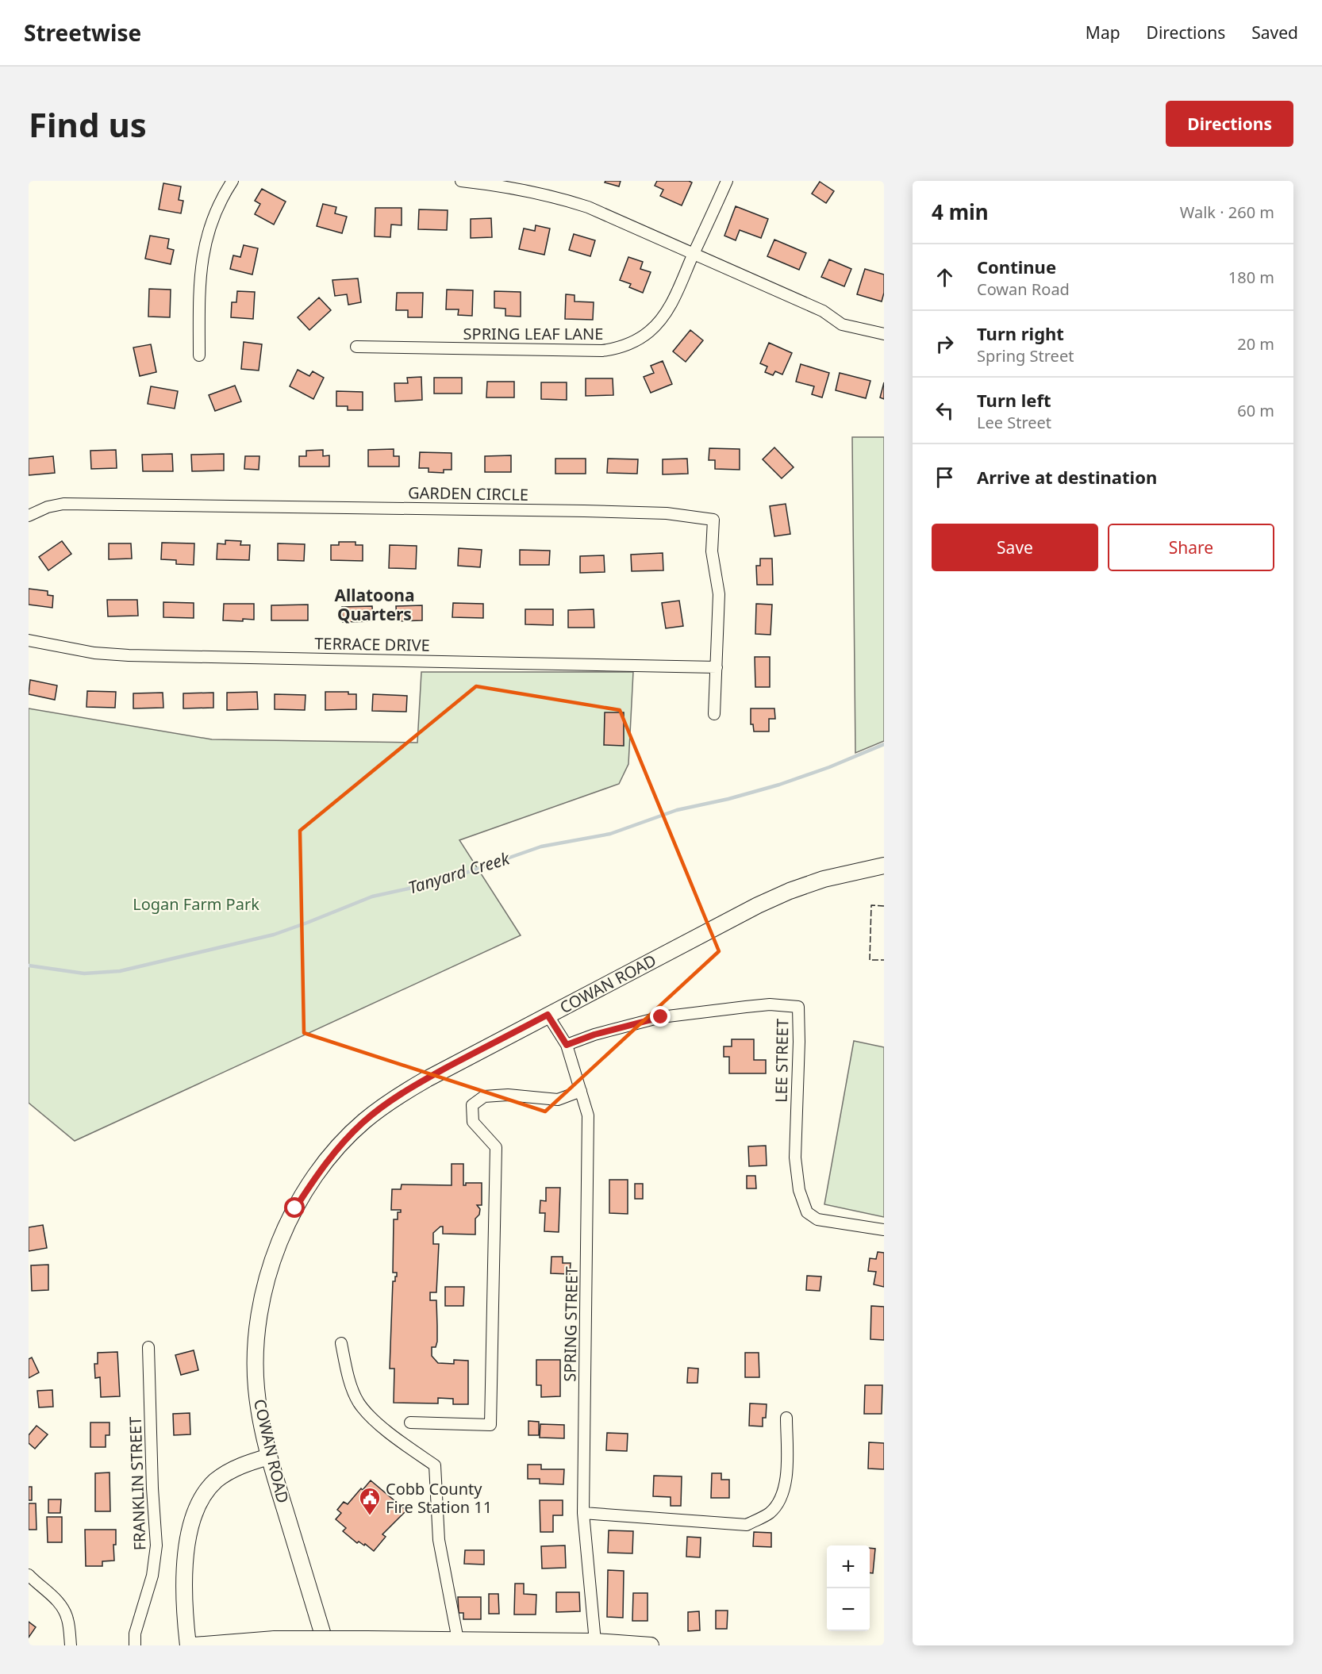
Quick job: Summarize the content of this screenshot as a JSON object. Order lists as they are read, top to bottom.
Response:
{
  "streets": {
    "main road": ["COWAN ROAD"],
    "street": [
      "SPRING LEAF LANE",
      "GARDEN CIRCLE",
      "TERRACE DRIVE",
      "LEE STREET",
      "SPRING STREET",
      "FRANKLIN STREET"
    ]
  },
  "crossings": [
    ["GARDEN CIRCLE", "TERRACE DRIVE"],
    ["COWAN ROAD", "SPRING STREET"],
    ["LEE STREET", "SPRING STREET"]
  ],
  "districts": ["Allatoona Quarters"],
  "water": ["Tanyard Creek"],
  "parks": ["Logan Farm Park"],
  "places": {
    "public building": ["Cobb County Fire Station 11"]
  },
  "page": {
    "header": "Streetwise",
    "nav": ["Map", "Directions", "Saved"],
    "buttons": [
      "Directions",
      ["Save", "Share"]
    ],
    "title": "Find us",
    "heading": ["4 min", "Walk · 260 m"],
    "list": [
      ["Continue", "Cowan Road", "180 m"],
      ["Turn right", "Spring Street", "20 m"],
      ["Turn left", "Lee Street", "60 m"],
      "Arrive at destination"
    ],
    "map_buttons": ["+", "−"]
  }
}
